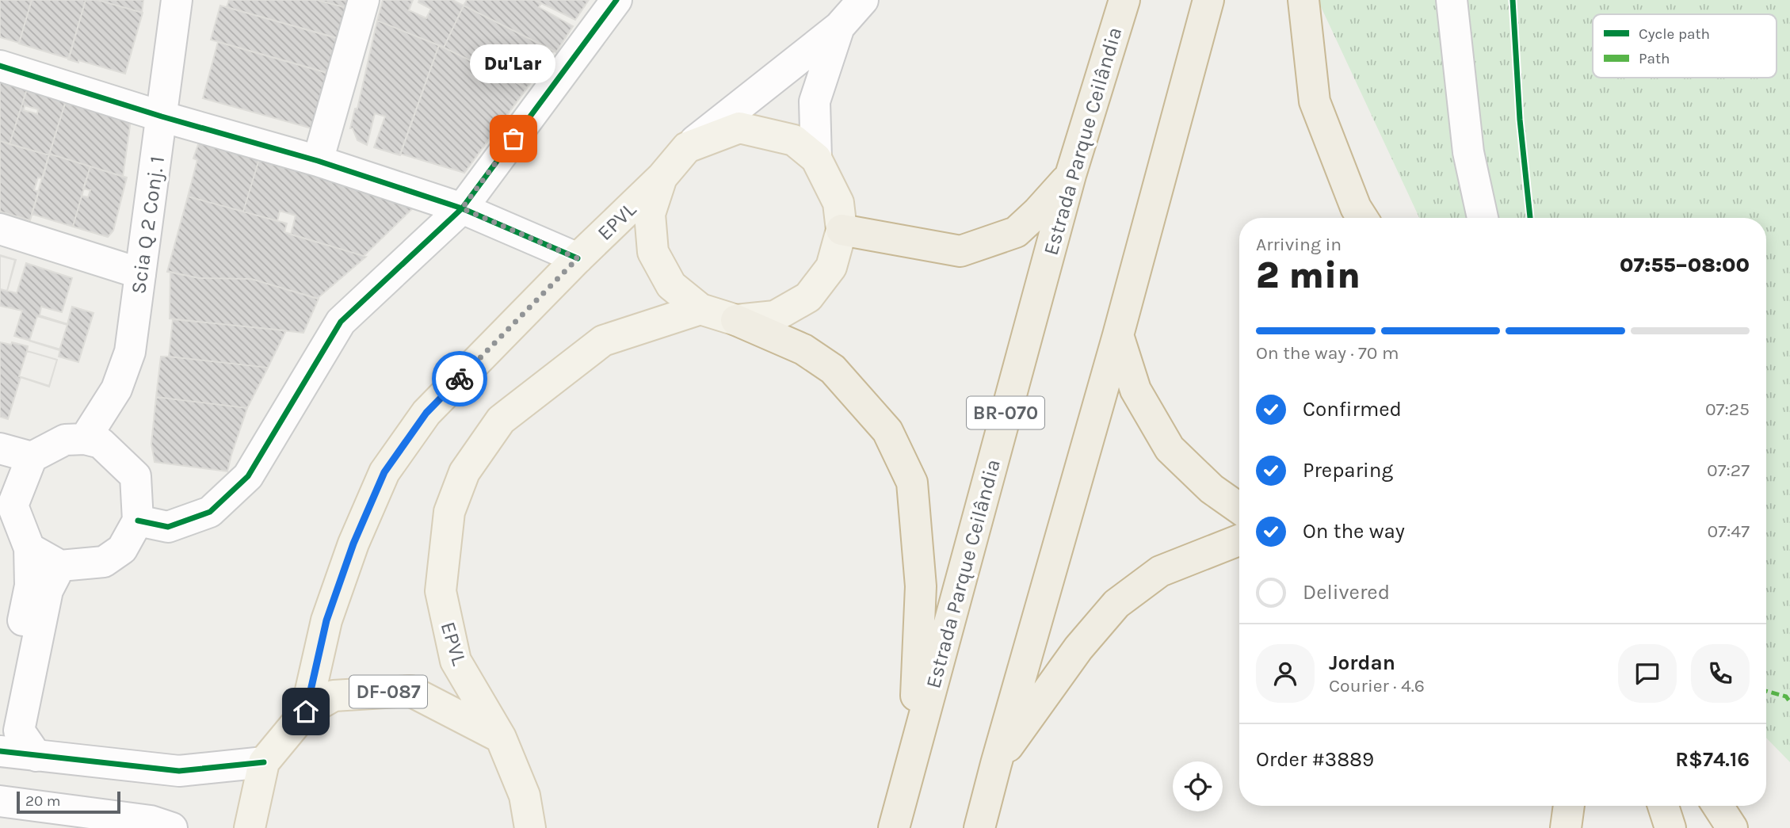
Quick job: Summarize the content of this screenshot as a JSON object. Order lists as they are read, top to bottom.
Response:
{
  "streets": {
    "highway": ["Estrada Parque Ceilândia", "BR-070"],
    "main road": ["EPVL", "DF-087"],
    "street": ["Scia Q 2 Conj. 1"]
  },
  "crossings": [
    ["EPVL", "DF-087"]
  ],
  "places": ["Du'Lar"],
  "legend": ["Cycle path", "Path"],
  "scale_bar": "20 m",
  "page": {
    "bubble": "Du'Lar",
    "heading": ["2 min", "Arriving in", "07:55–08:00"],
    "panel": [
      "Jordan",
      "Courier · 4.6",
      "Order #3889",
      "R$74.16"
    ],
    "bar": "On the way · 70 m",
    "list": [
      ["Confirmed", "07:25"],
      ["Preparing", "07:27"],
      ["On the way", "07:47"],
      "Delivered"
    ],
    "scale": "20 m"
  }
}
